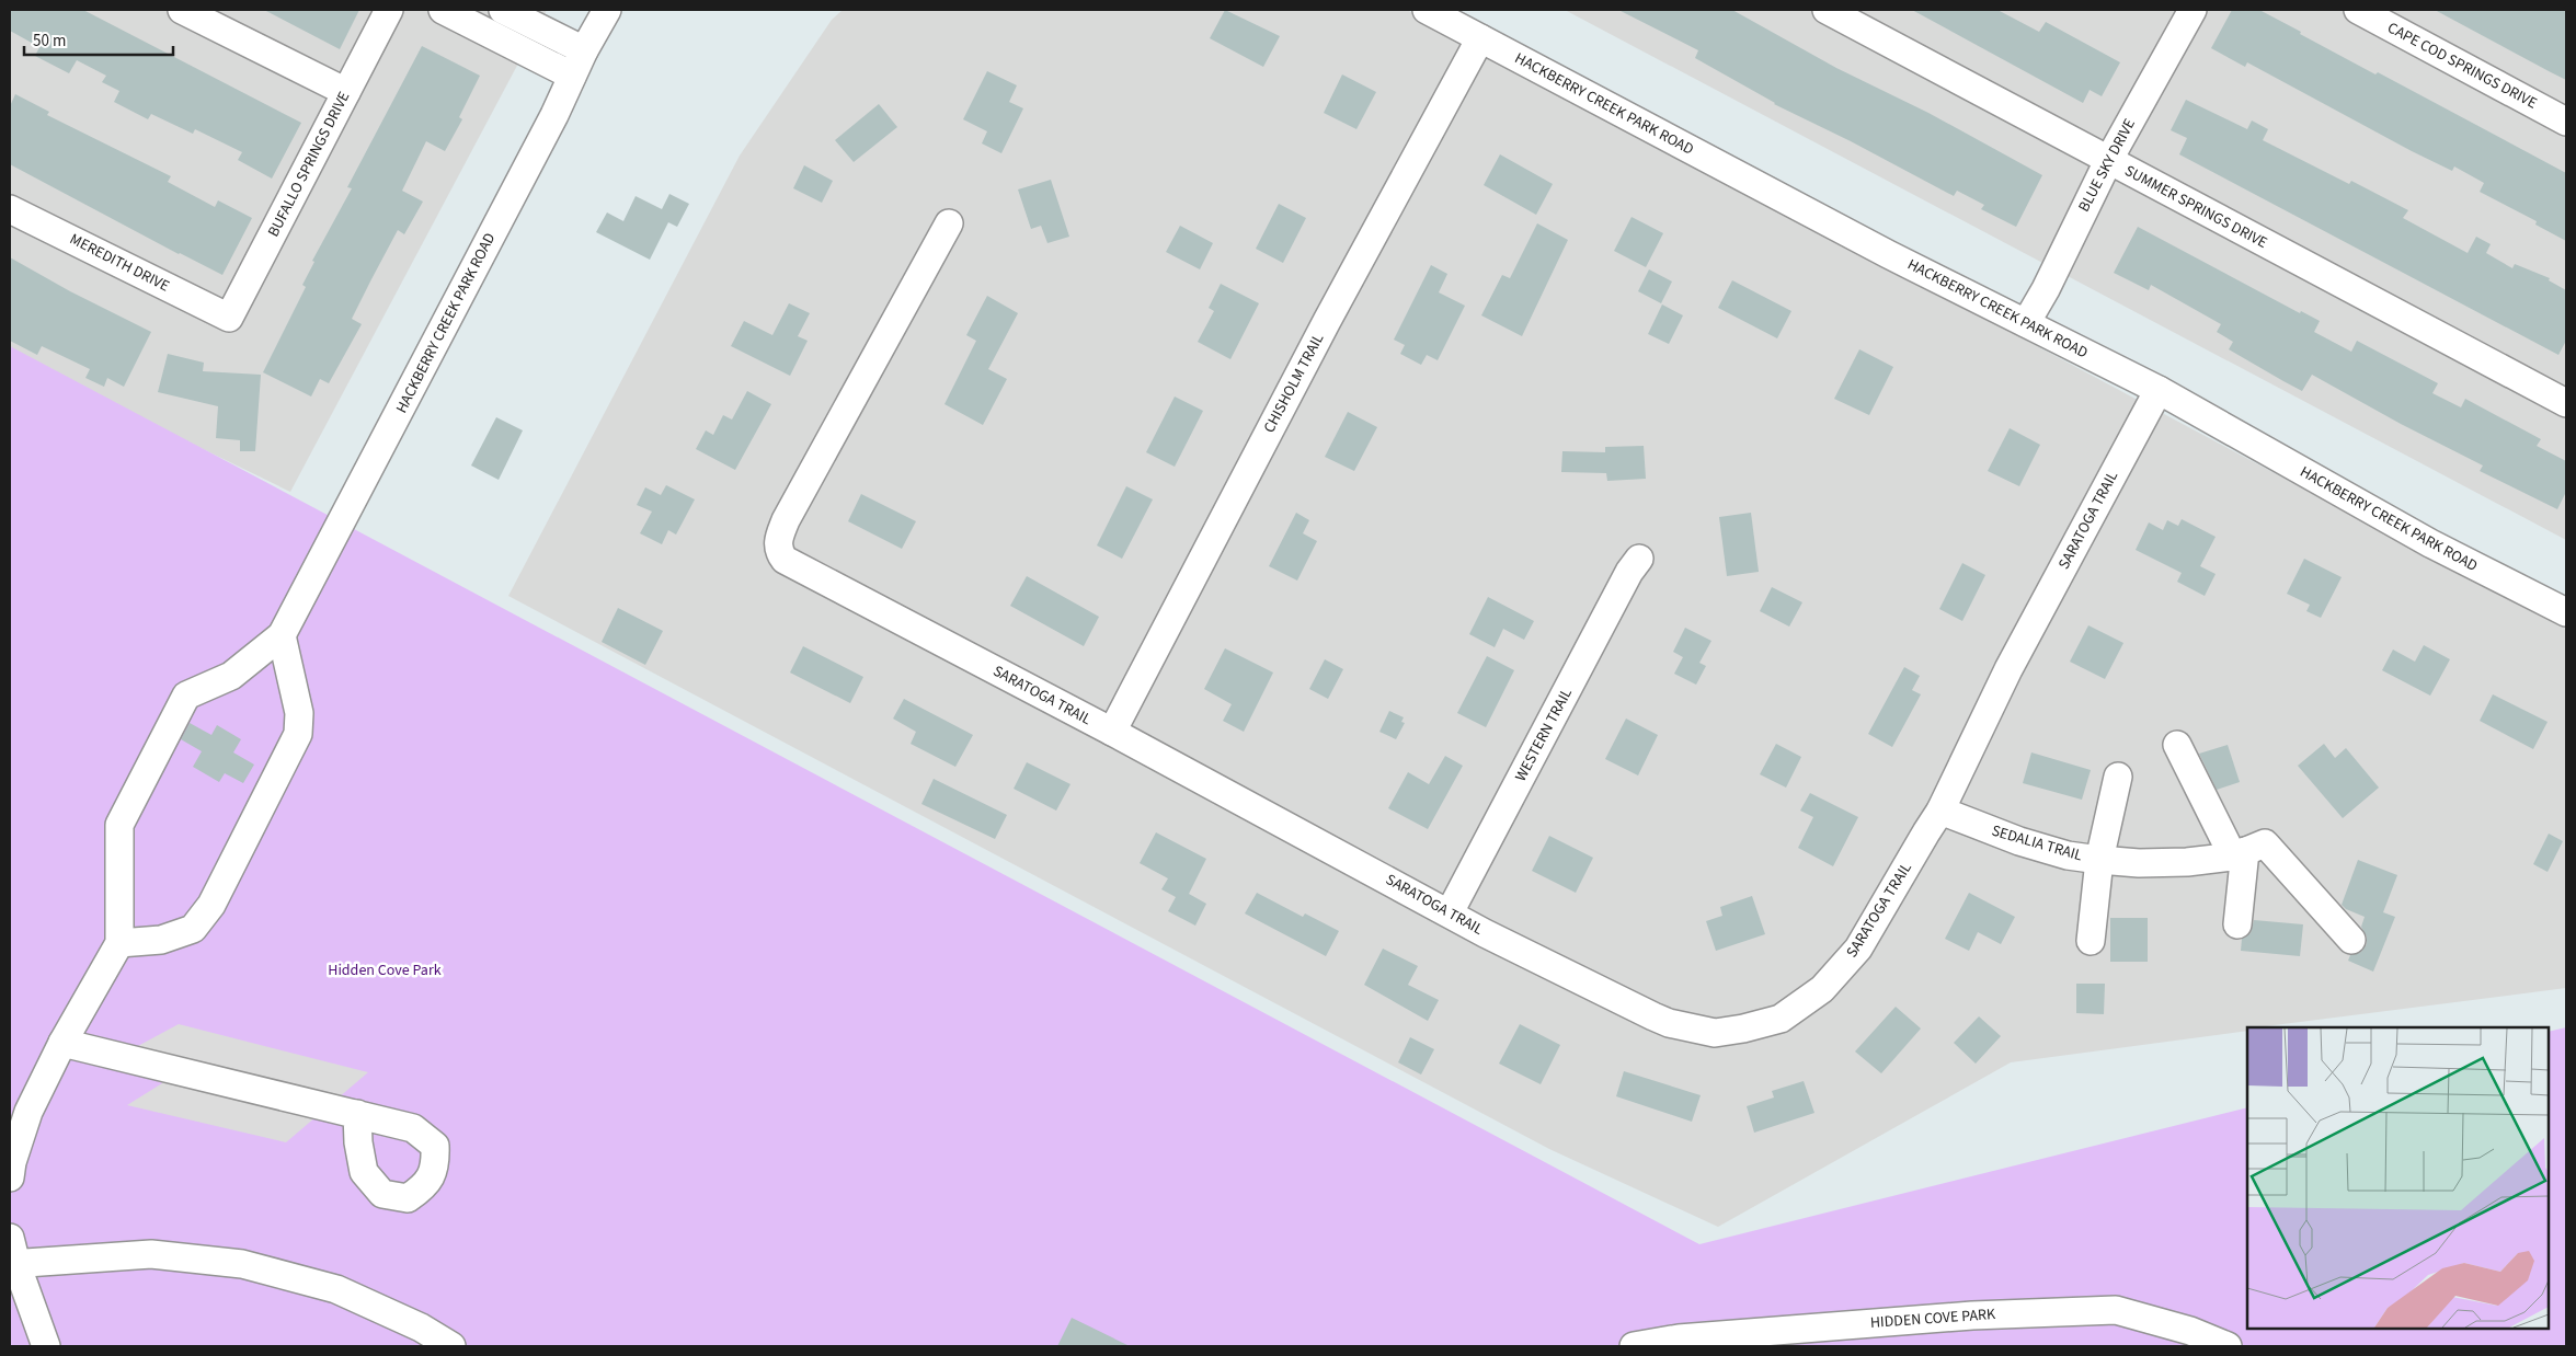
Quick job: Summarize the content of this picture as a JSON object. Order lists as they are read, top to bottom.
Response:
{
  "streets": {
    "street": [
      "CAPE COD SPRINGS DRIVE",
      "HACKBERRY CREEK PARK ROAD",
      "BUFALLO SPRINGS DRIVE",
      "BLUE SKY DRIVE",
      "SUMMER SPRINGS DRIVE",
      "MEREDITH DRIVE",
      "CHISHOLM TRAIL",
      "SARATOGA TRAIL",
      "WESTERN TRAIL",
      "SEDALIA TRAIL",
      "HIDDEN COVE PARK"
    ]
  },
  "crossings": [
    ["HACKBERRY CREEK PARK ROAD", "BLUE SKY DRIVE"],
    ["HACKBERRY CREEK PARK ROAD", "CHISHOLM TRAIL"],
    ["HACKBERRY CREEK PARK ROAD", "SARATOGA TRAIL"],
    ["BUFALLO SPRINGS DRIVE", "MEREDITH DRIVE"],
    ["BLUE SKY DRIVE", "SUMMER SPRINGS DRIVE"],
    ["CHISHOLM TRAIL", "SARATOGA TRAIL"],
    ["SARATOGA TRAIL", "WESTERN TRAIL"],
    ["SARATOGA TRAIL", "SEDALIA TRAIL"]
  ],
  "parks": ["Hidden Cove Park"],
  "scale_bar": "50 m"
}
